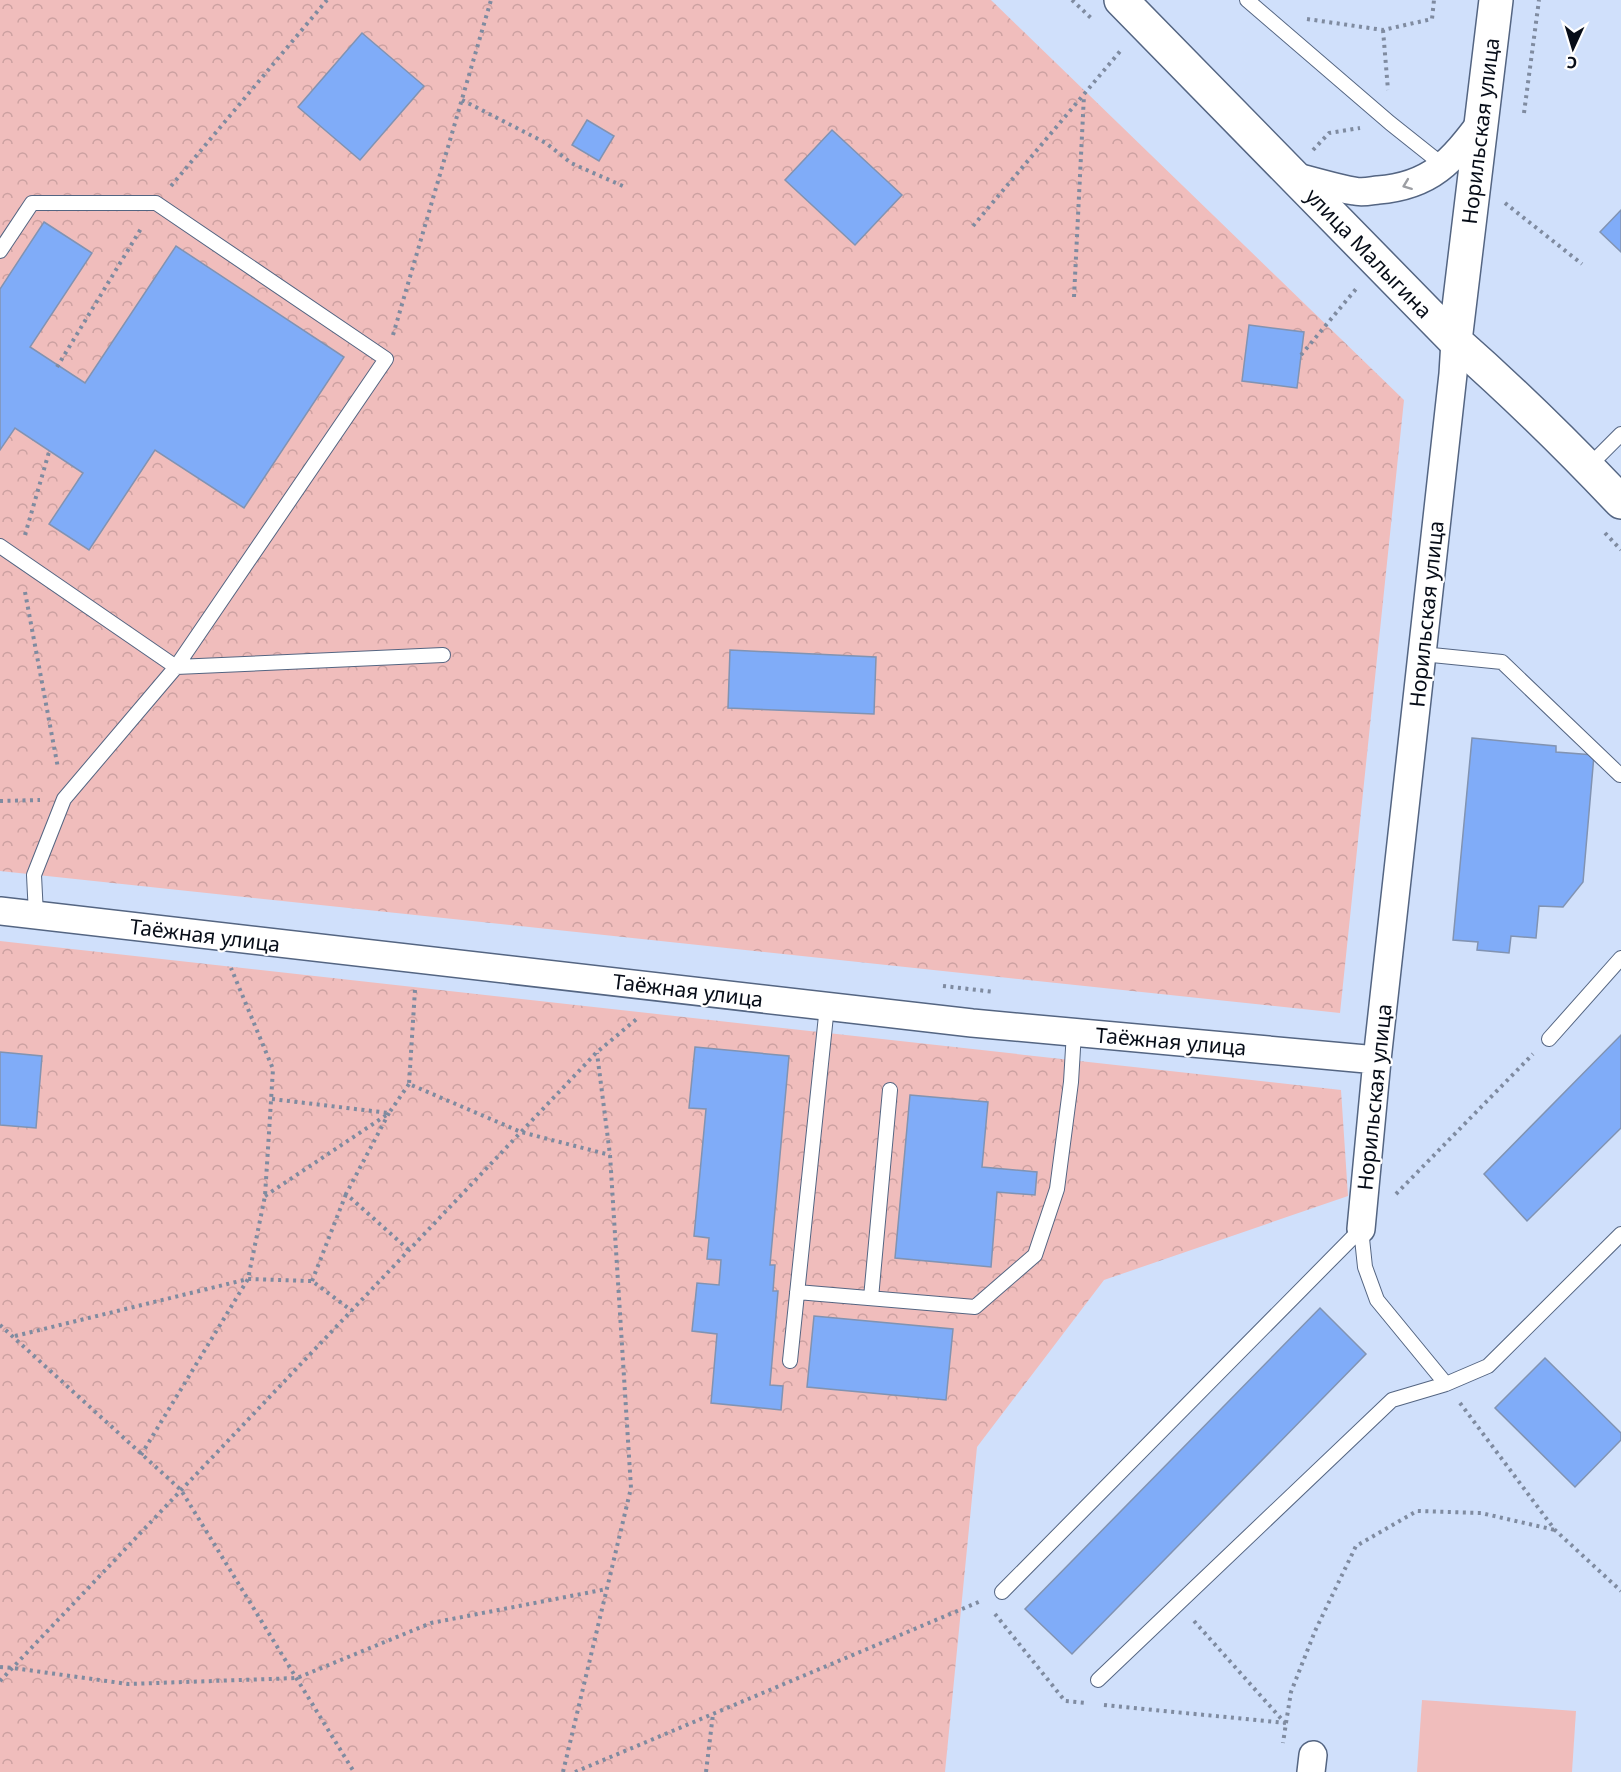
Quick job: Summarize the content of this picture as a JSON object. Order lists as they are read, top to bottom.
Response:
{
  "streets": {
    "street": ["Норильская улица", "улица Малыгина", "Таёжная улица"]
  },
  "crossings": [
    ["Норильская улица", "улица Малыгина"],
    ["Норильская улица", "Таёжная улица"]
  ],
  "north": "bottom"
}
